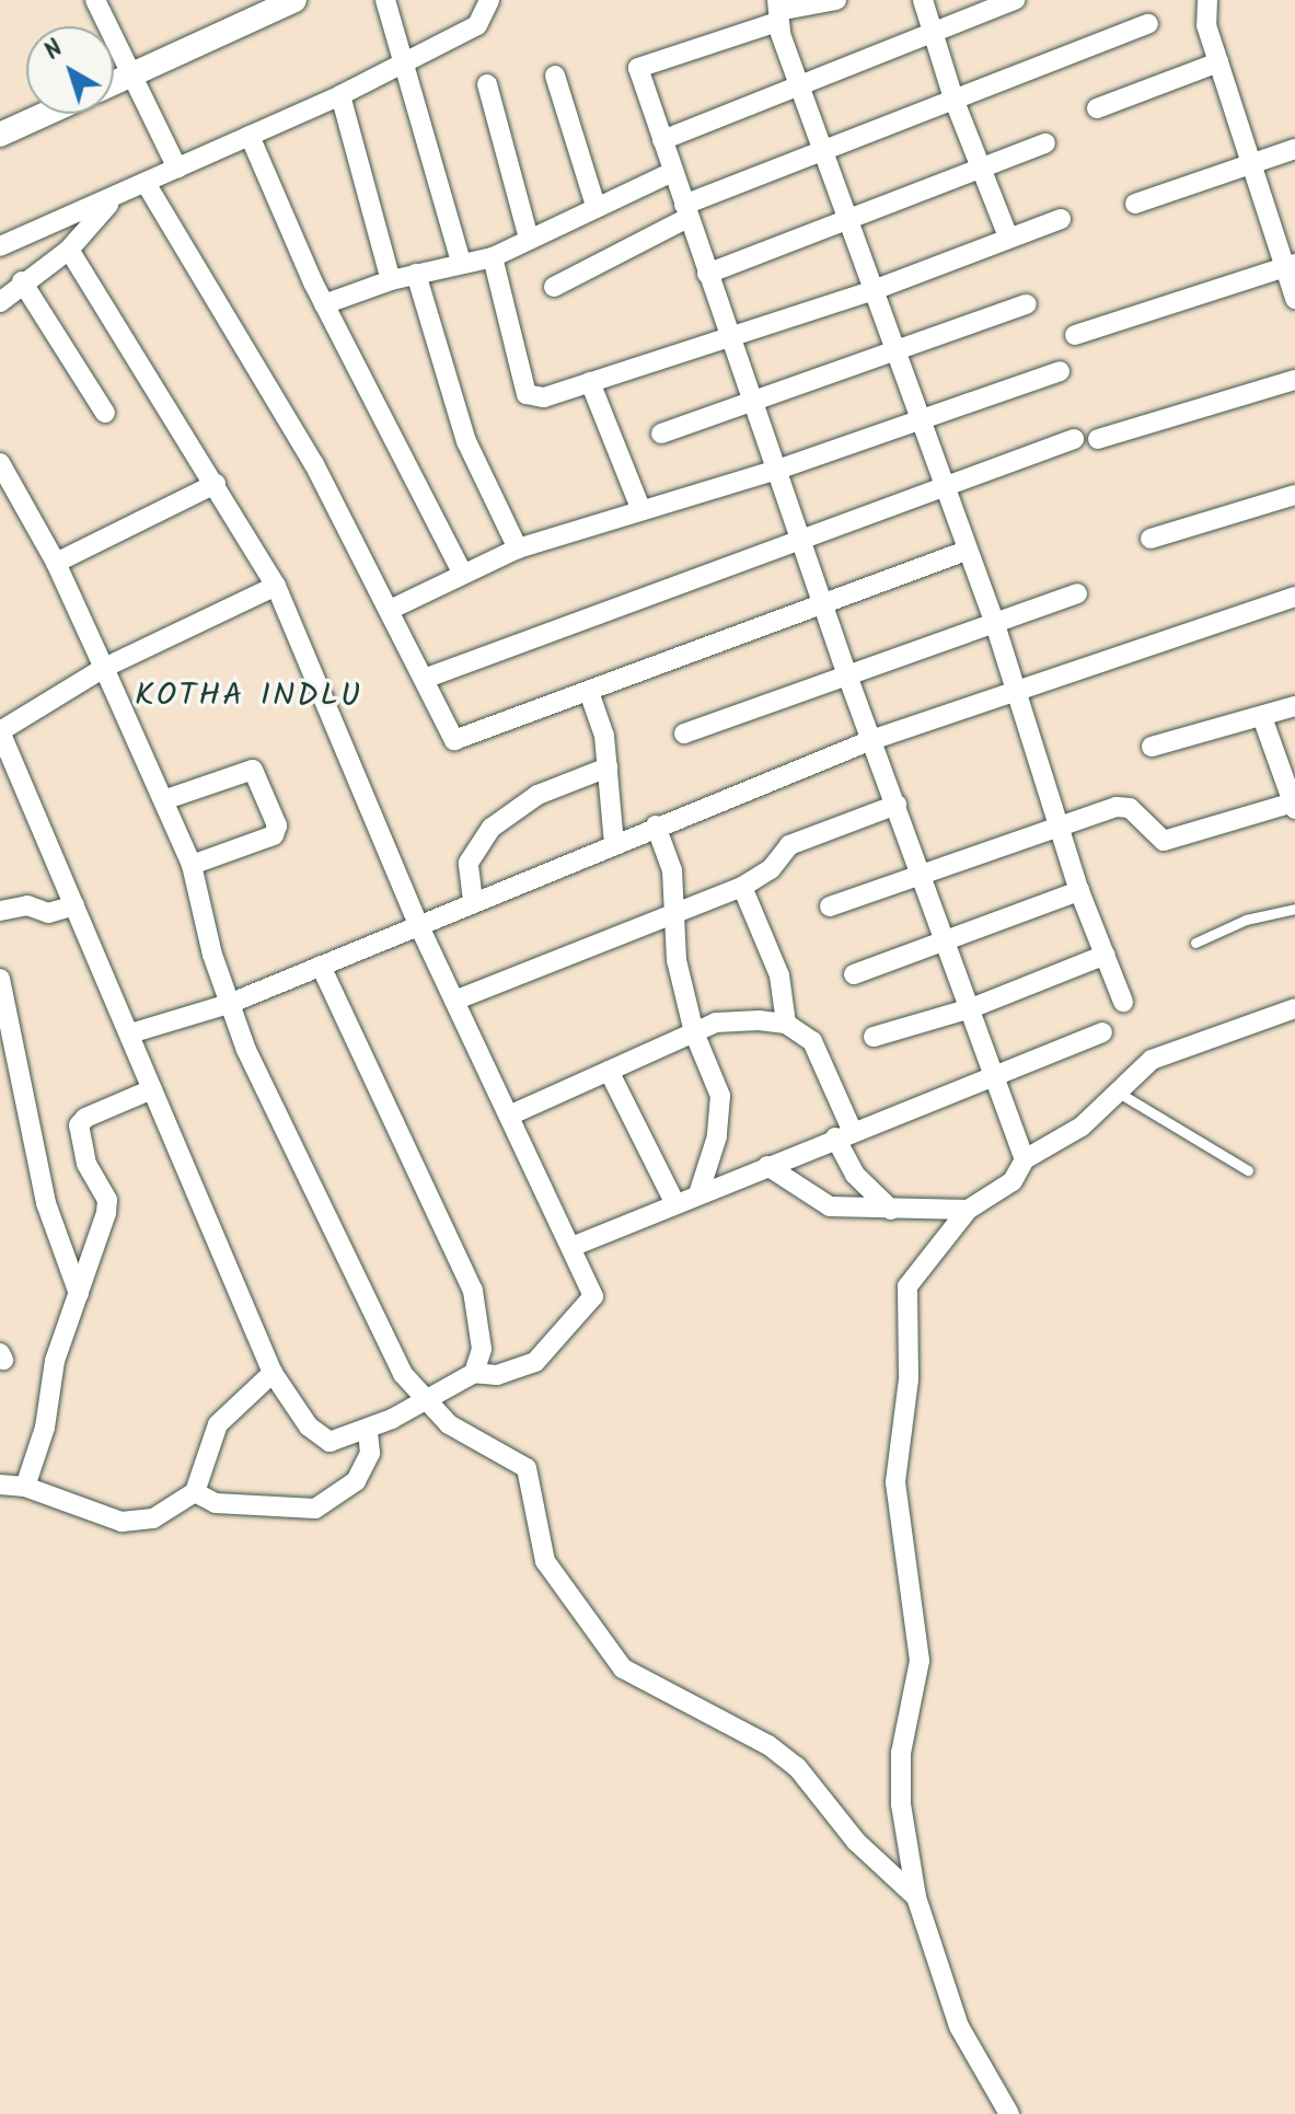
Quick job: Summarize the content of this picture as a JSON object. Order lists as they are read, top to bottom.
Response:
{
  "districts": ["KOTHA INDLU"],
  "north": "top left"
}
